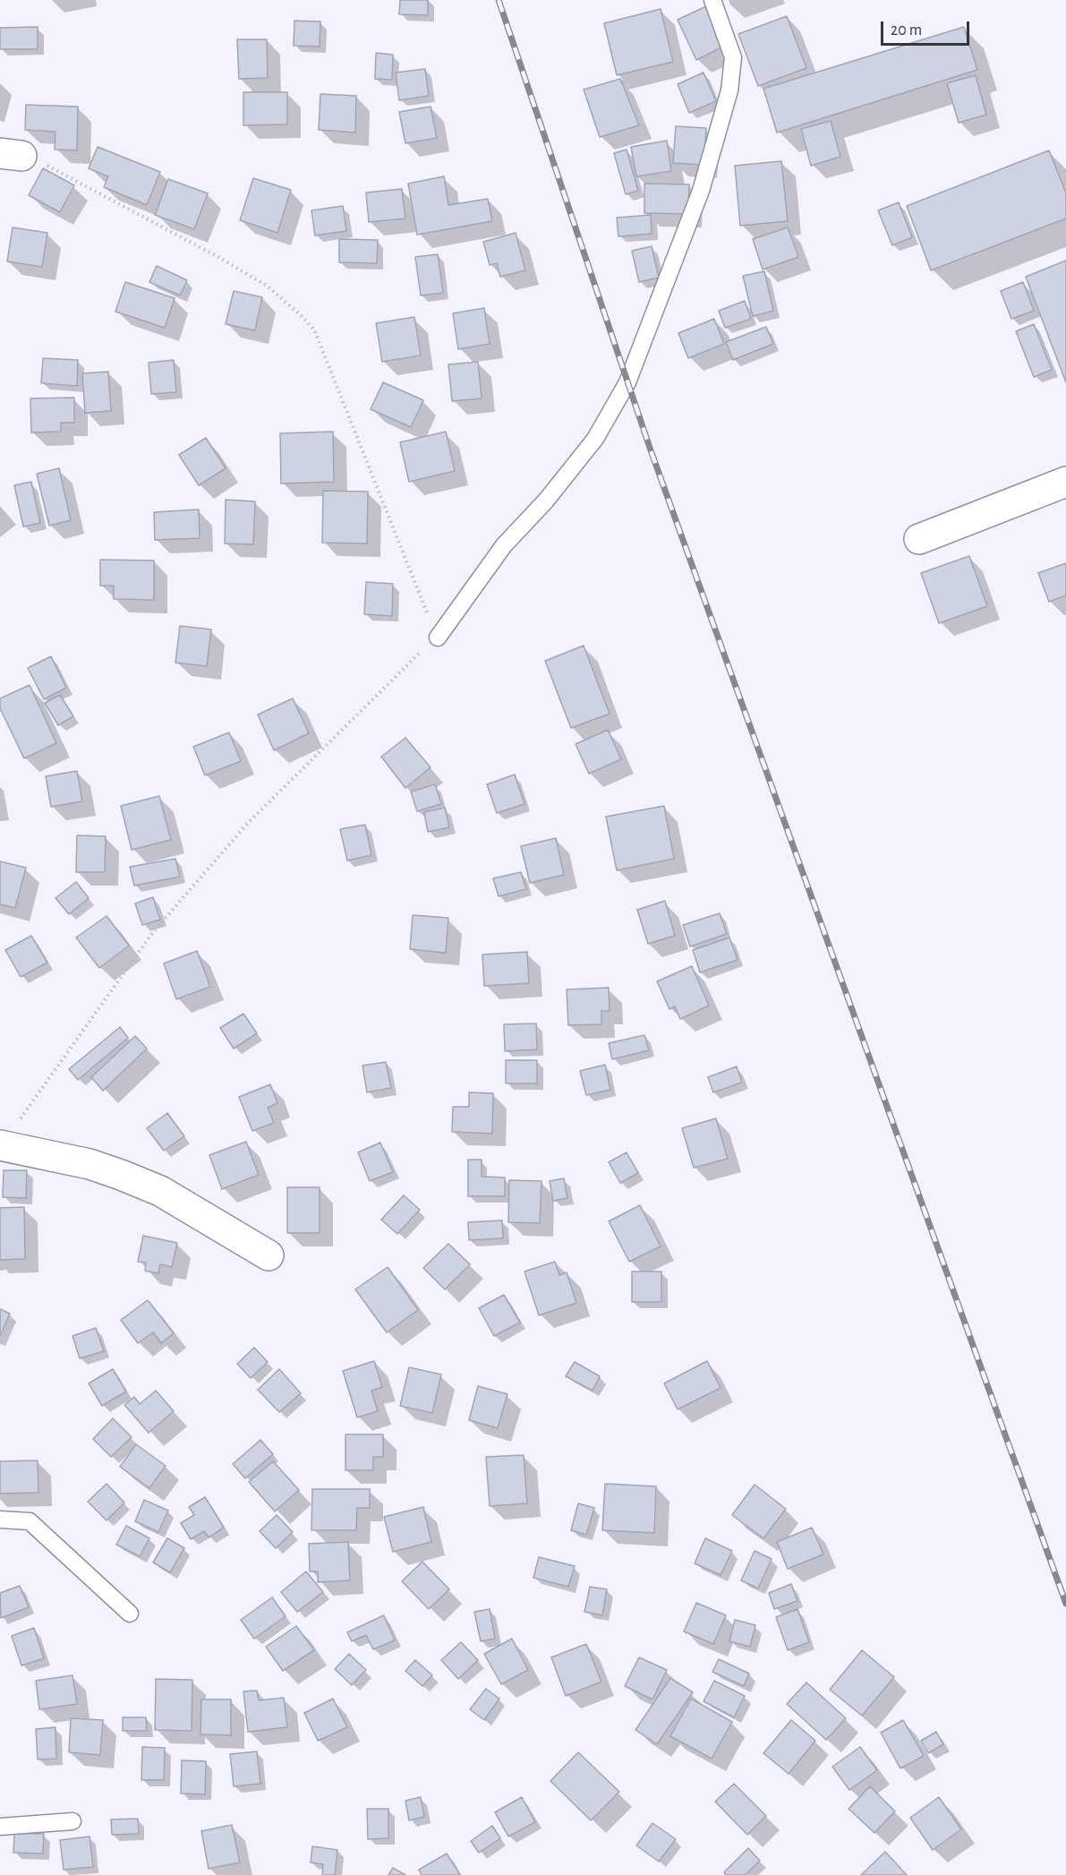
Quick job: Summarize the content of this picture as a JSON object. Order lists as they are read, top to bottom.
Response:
{
  "scale_bar": "20 m"
}
